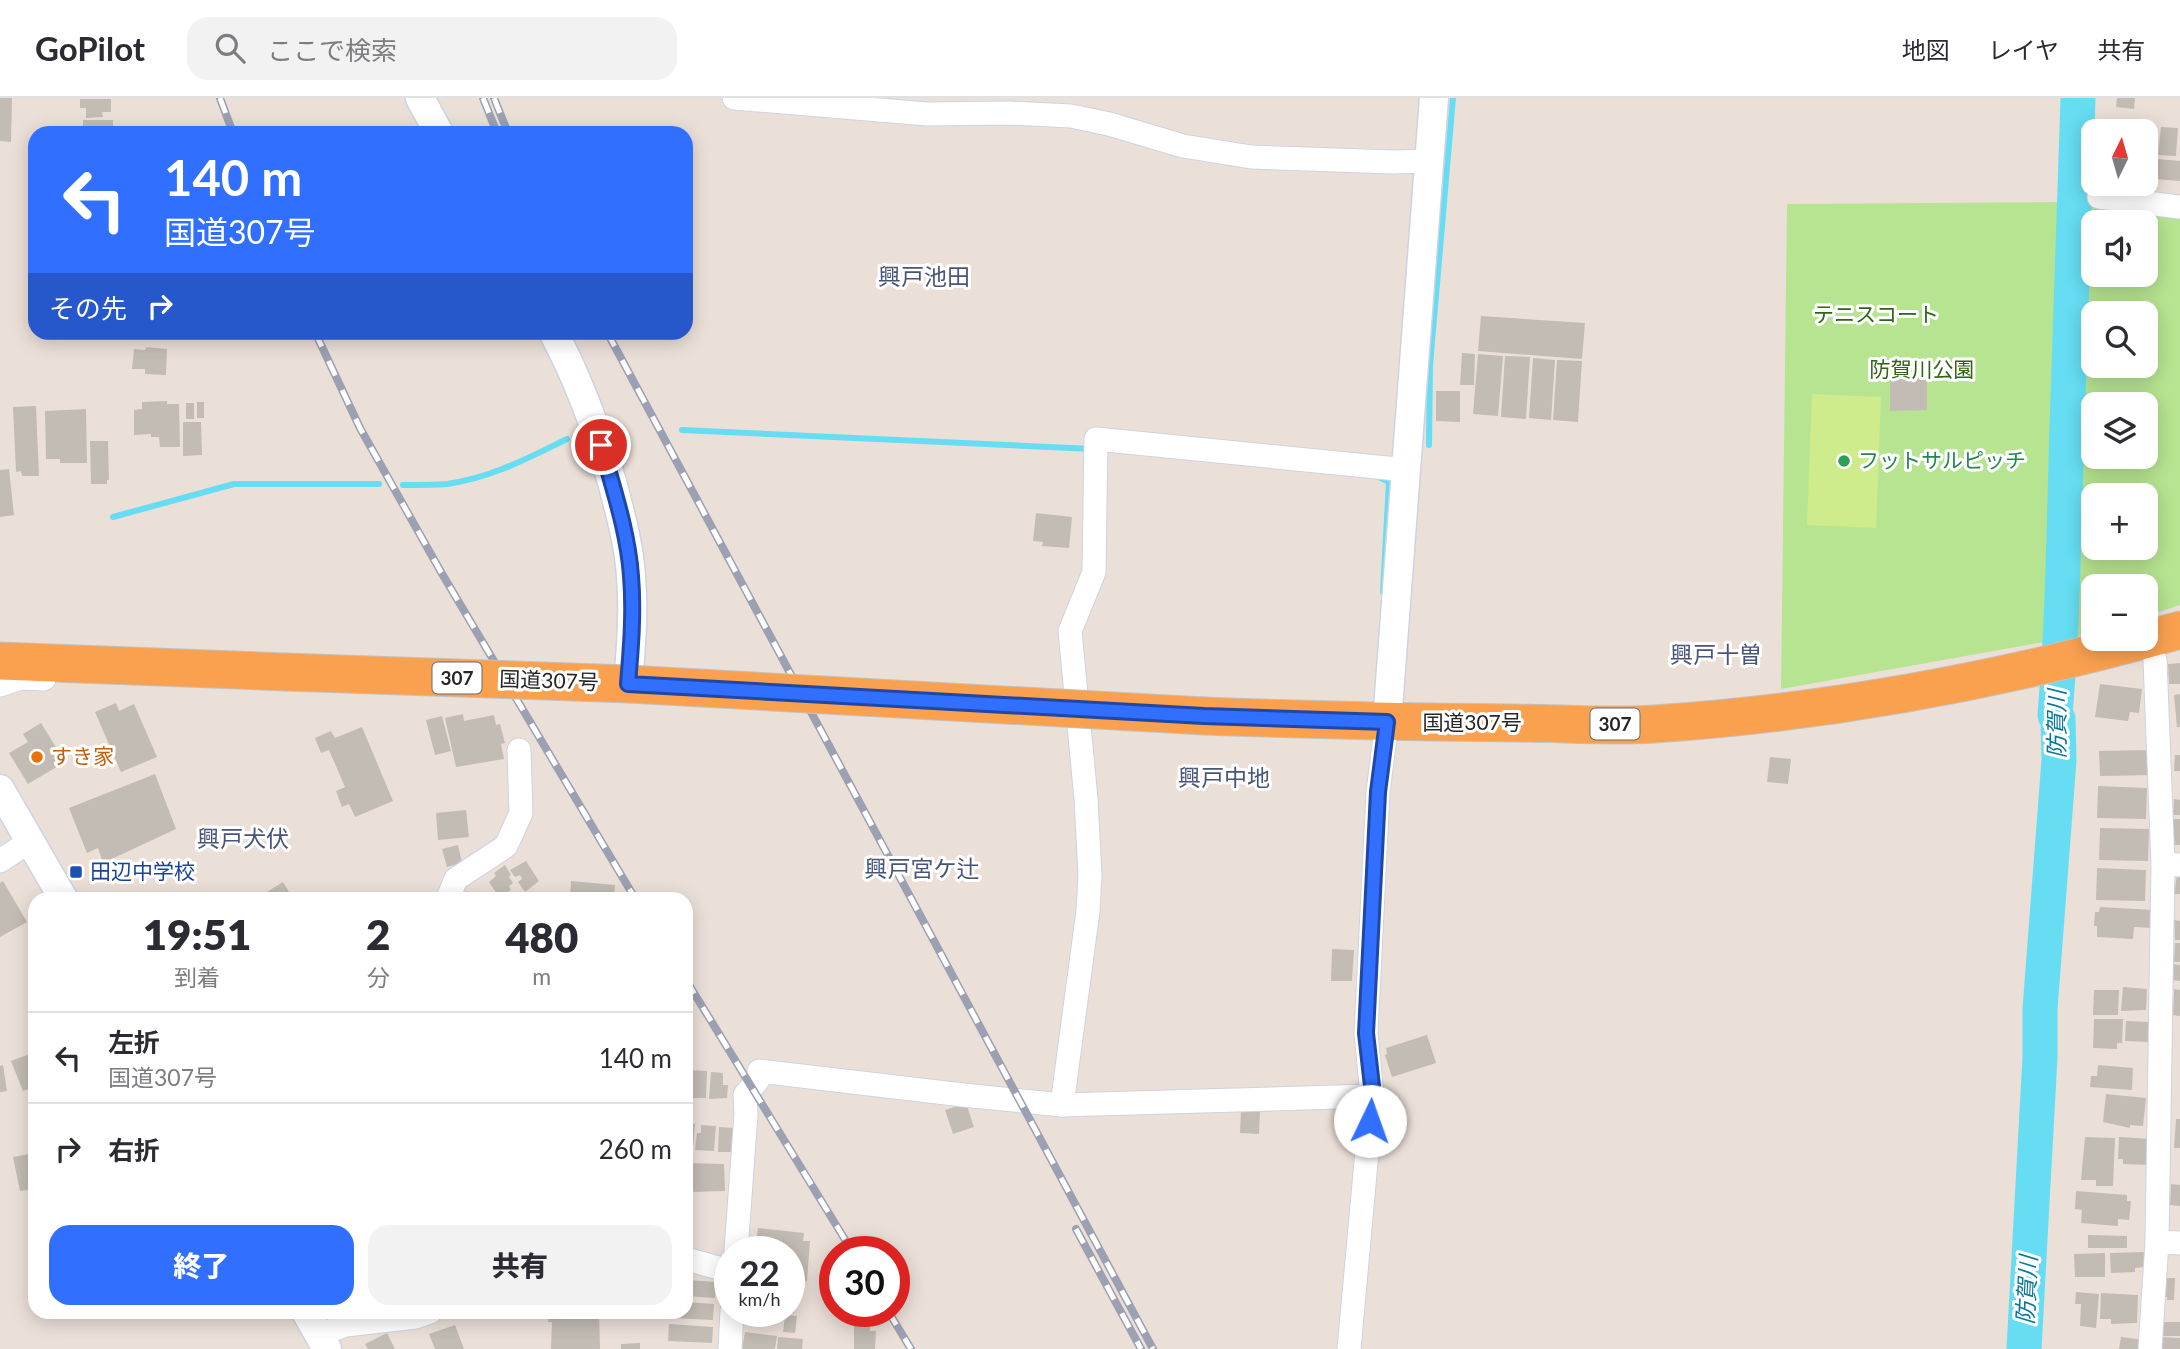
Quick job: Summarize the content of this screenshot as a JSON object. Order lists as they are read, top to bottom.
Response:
{
  "streets": {
    "highway": ["307", "国道307号"]
  },
  "districts": [
    "興戸池田",
    "興戸十曽",
    "興戸中地",
    "興戸犬伏",
    "興戸宮ケ辻"
  ],
  "water": ["防賀川"],
  "parks": ["テニスコート", "防賀川公園"],
  "places": {
    "other": ["フットサルピッチ", "すき家"],
    "transit": ["田辺中学校"]
  },
  "north": "top",
  "page": {
    "header": "GoPilot",
    "search": "ここで検索",
    "nav": ["地図", "レイヤ", "共有"],
    "map_buttons": ["+", "−"],
    "turn": ["140 m", "国道307号"],
    "then": "その先",
    "eta": [
      "19:51",
      "到着",
      "2",
      "分",
      "480",
      "m"
    ],
    "list": [
      {
        "name": "左折",
        "note": "国道307号",
        "value": "140 m"
      },
      {
        "name": "右折",
        "value": "260 m"
      }
    ],
    "buttons": ["終了", "共有"],
    "speed": "22 km/h",
    "limit": "30"
  }
}
